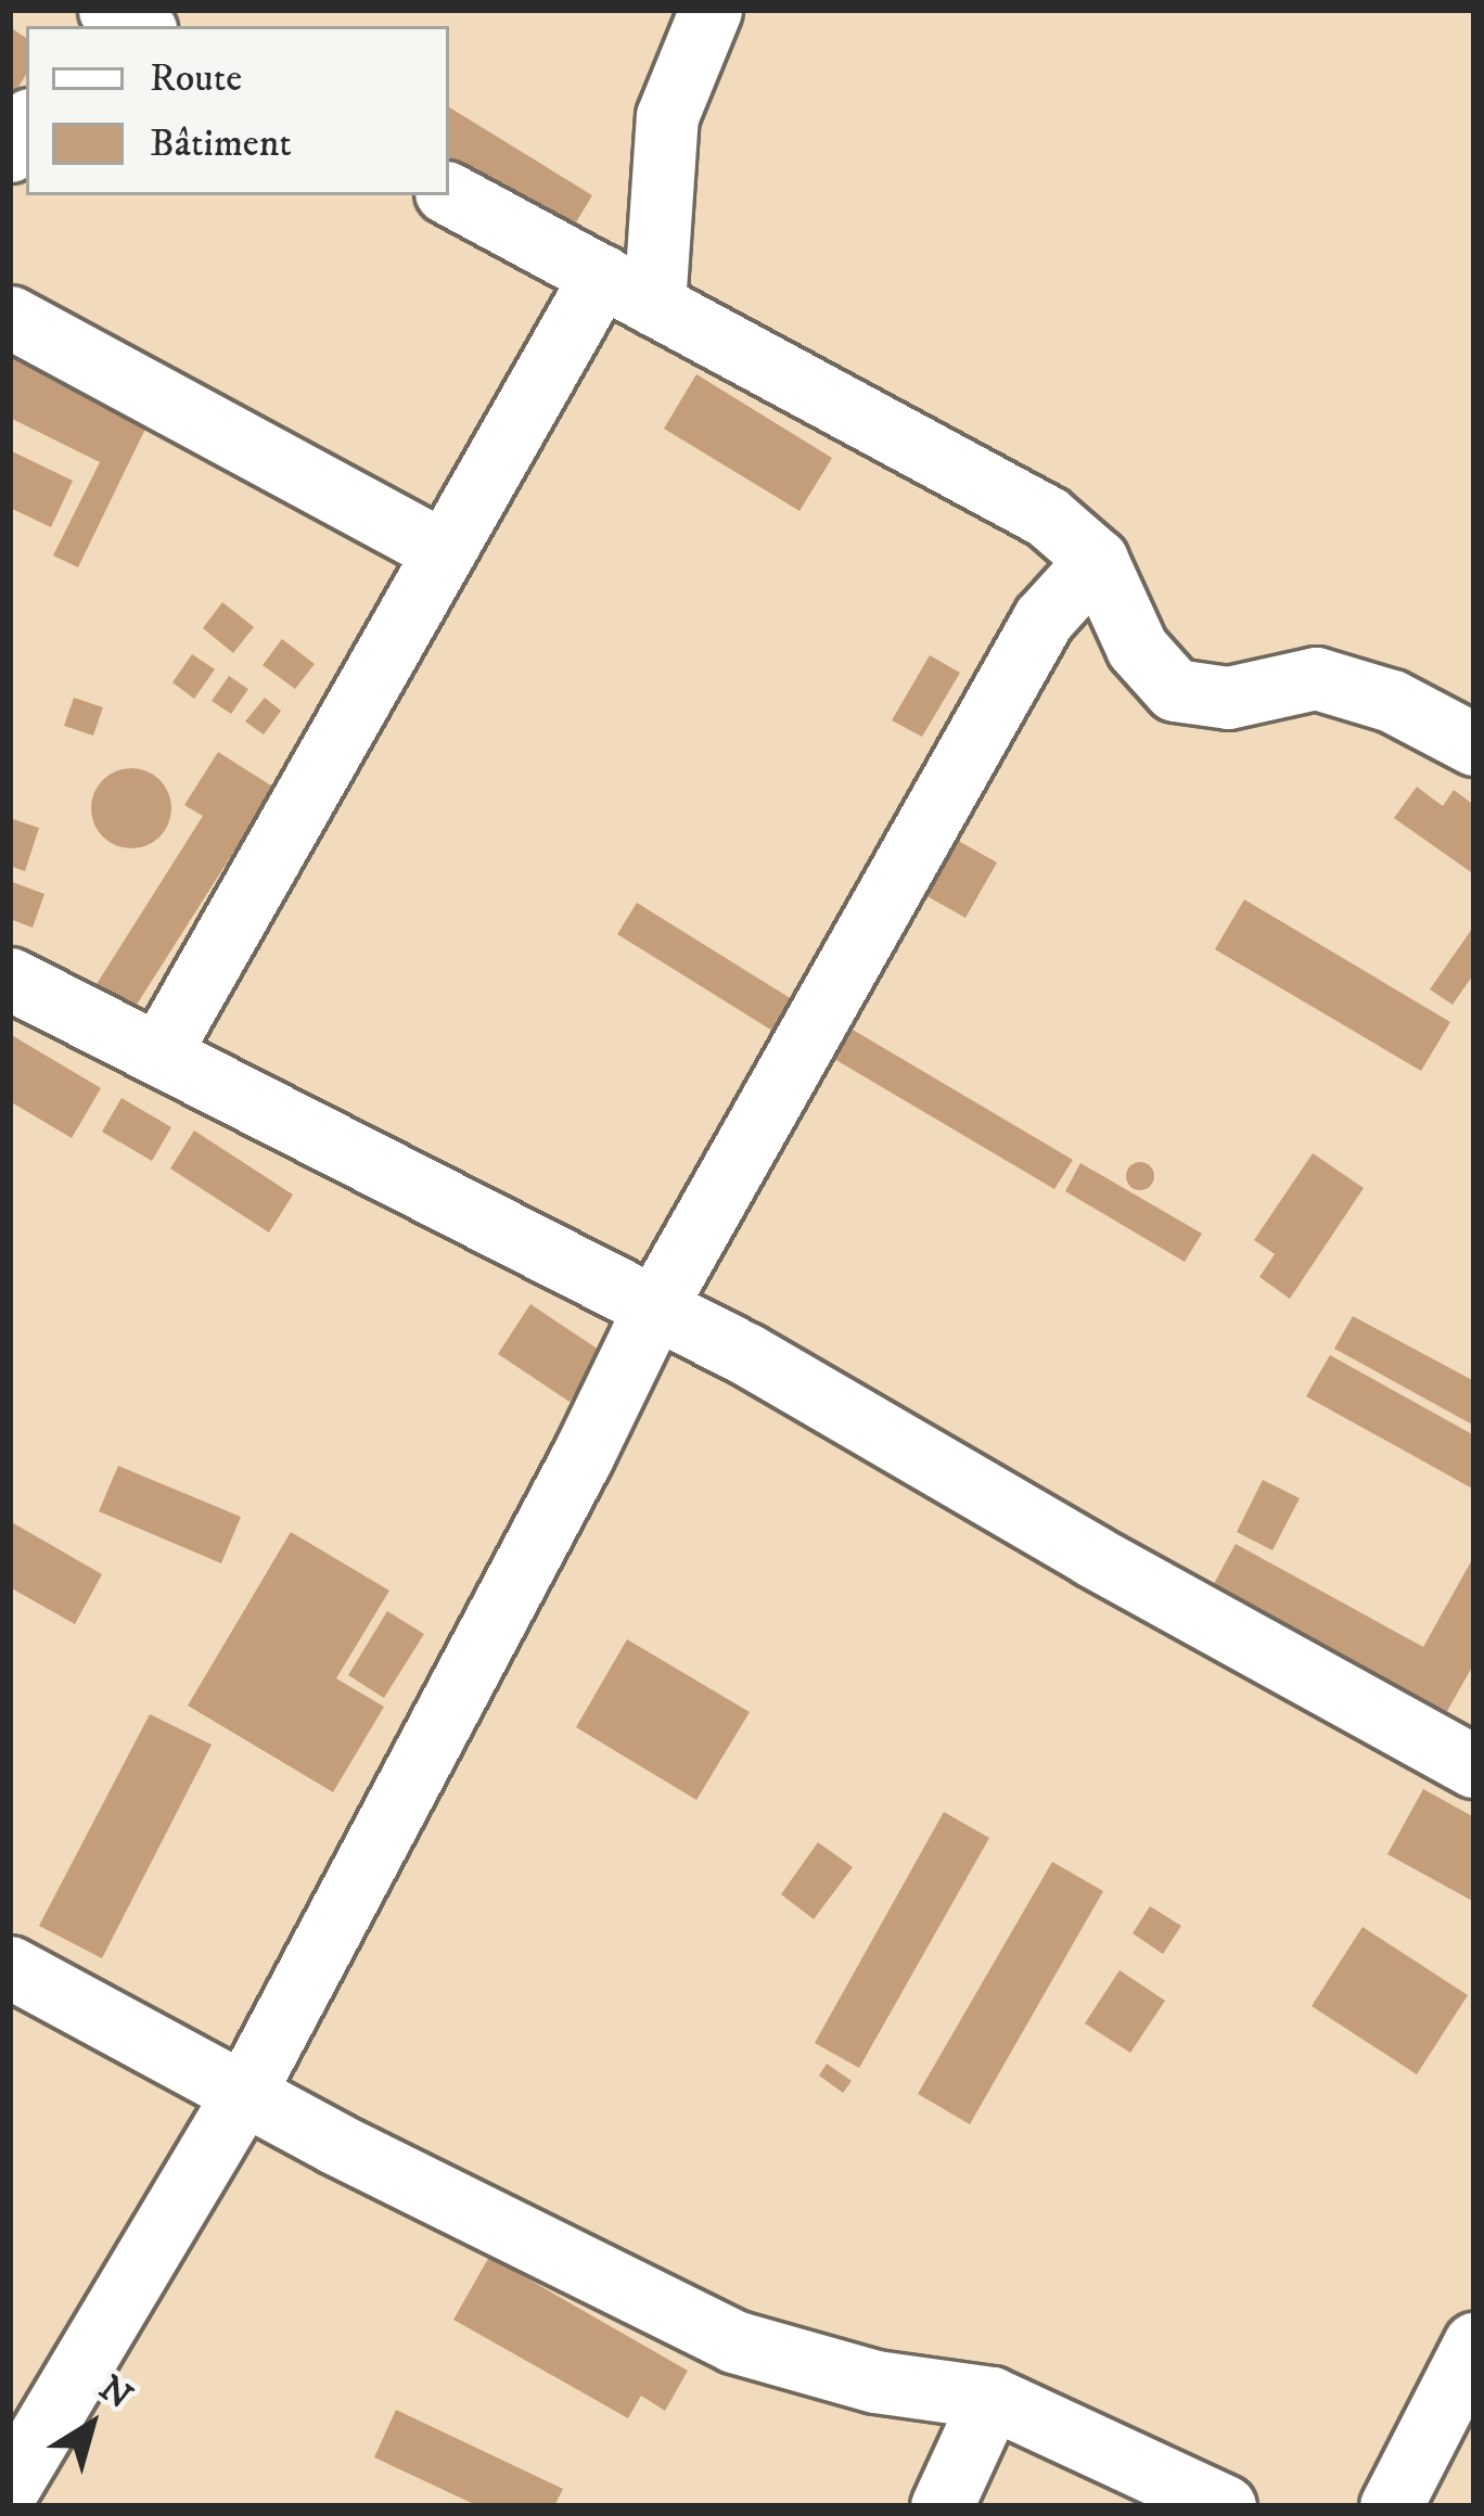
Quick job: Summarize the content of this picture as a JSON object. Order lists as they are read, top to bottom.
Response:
{
  "legend": ["Route", "Bâtiment"],
  "north": "top right"
}
